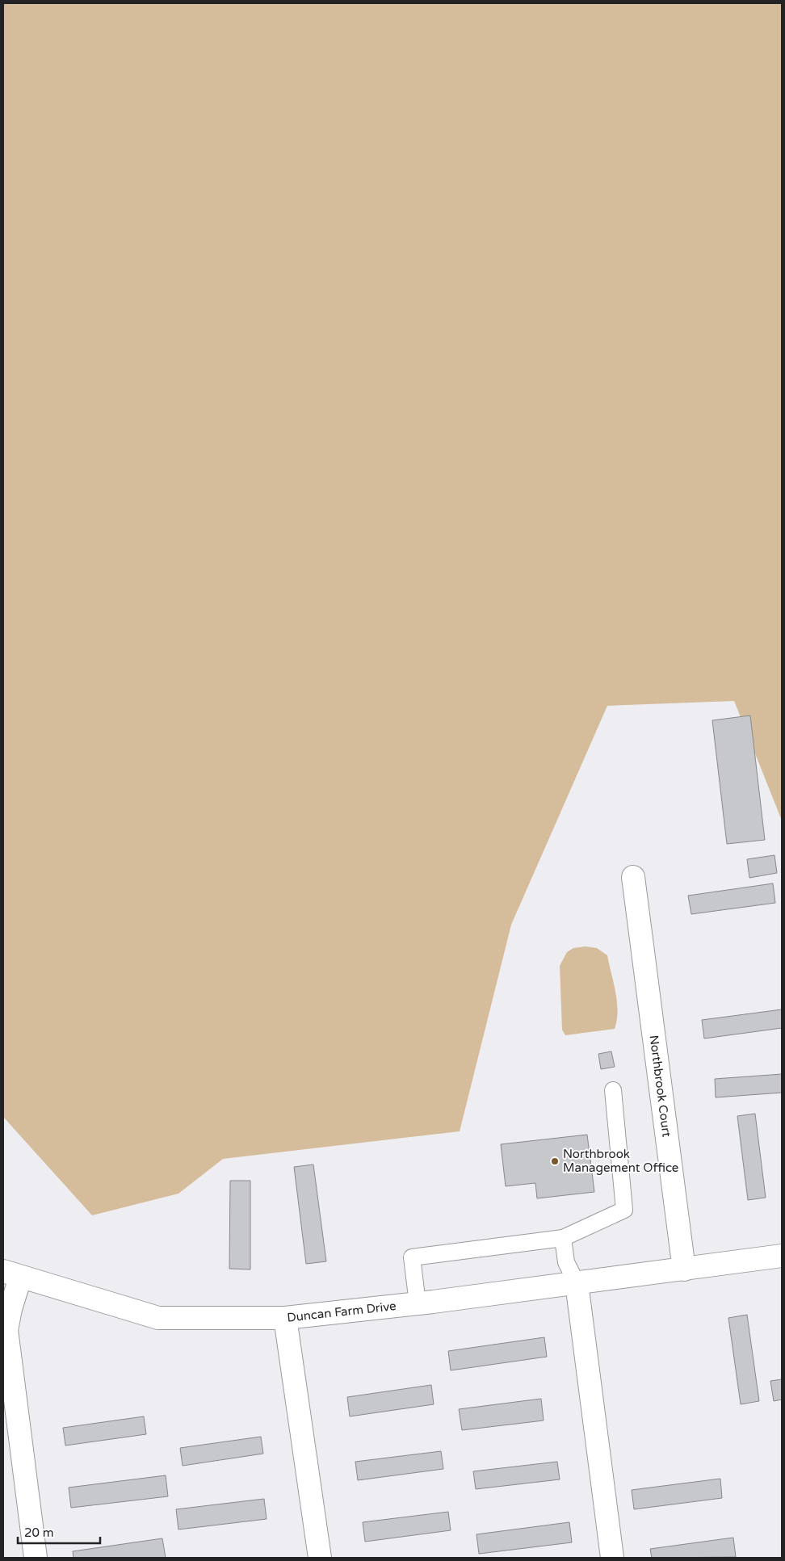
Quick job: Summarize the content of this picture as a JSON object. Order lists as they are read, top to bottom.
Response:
{
  "streets": {
    "street": ["Northbrook Court", "Duncan Farm Drive"]
  },
  "crossings": [
    ["Northbrook Court", "Duncan Farm Drive"]
  ],
  "places": ["Northbrook Management Office"],
  "scale_bar": "20 m"
}
